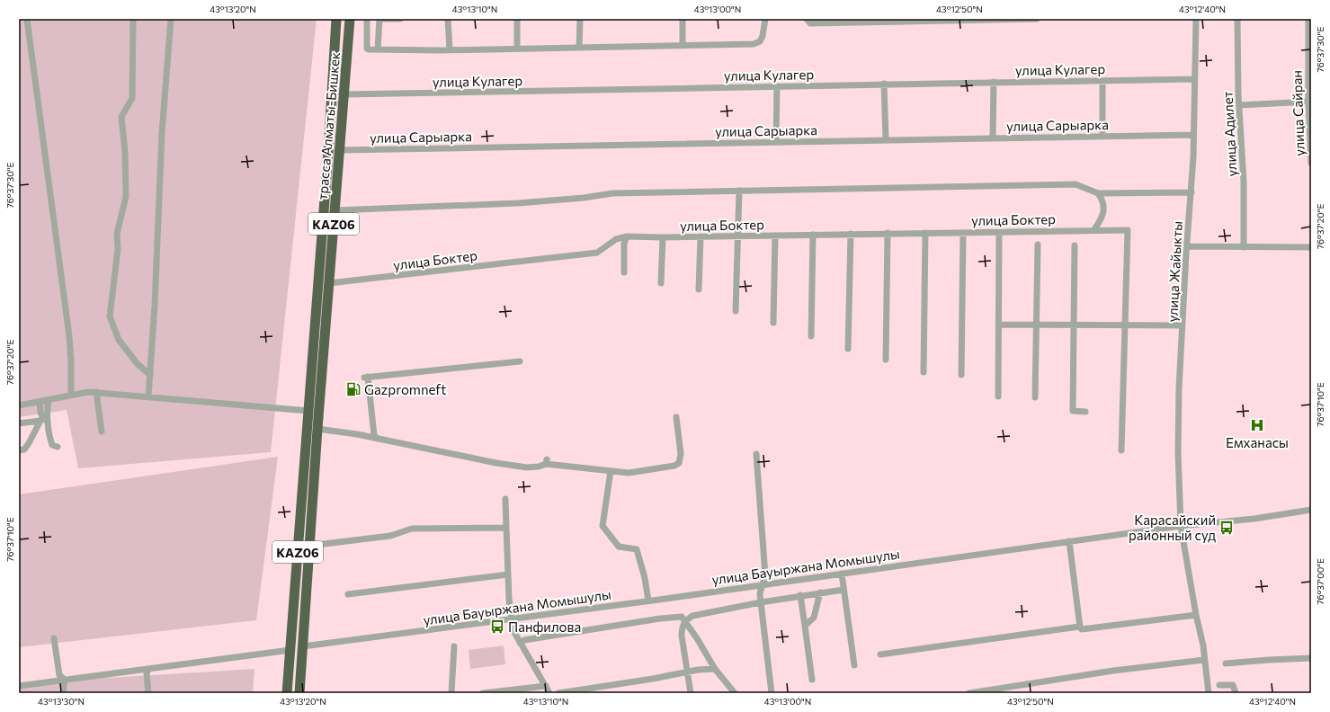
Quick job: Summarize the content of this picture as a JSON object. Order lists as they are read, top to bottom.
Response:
{
  "streets": {
    "highway": ["трасса Алматы-Бишкек", "KАZ06"],
    "street": [
      "улица Кулагер",
      "улица Сайран",
      "улица Сарыарка",
      "улица Адилет",
      "улица Боктер",
      "улица Жайыкты",
      "улица Бауыржана Момышулы"
    ]
  },
  "crossings": [
    ["улица Кулагер", "трасса Алматы-Бишкек"],
    ["улица Кулагер", "улица Жайыкты"],
    ["улица Сарыарка", "трасса Алматы-Бишкек"],
    ["улица Сарыарка", "улица Жайыкты"],
    ["трасса Алматы-Бишкек", "улица Боктер"],
    ["трасса Алматы-Бишкек", "KАZ06"],
    ["KАZ06", "улица Бауыржана Момышулы"],
    ["улица Жайыкты", "улица Бауыржана Момышулы"]
  ],
  "places": {
    "fuel station": ["Gazpromneft"],
    "hospital": ["Емханасы"],
    "bus stop": ["Карасайский районный суд", "Панфилова"]
  },
  "coordinates": [
    "43°13'20\"N",
    "43°13'10\"N",
    "43°13'00\"N",
    "43°12'50\"N",
    "43°12'40\"N",
    "76°37'30\"E",
    "76°37'20\"E",
    "76°37'10\"E",
    "76°37'00\"E",
    "43°13'30\"N"
  ]
}
